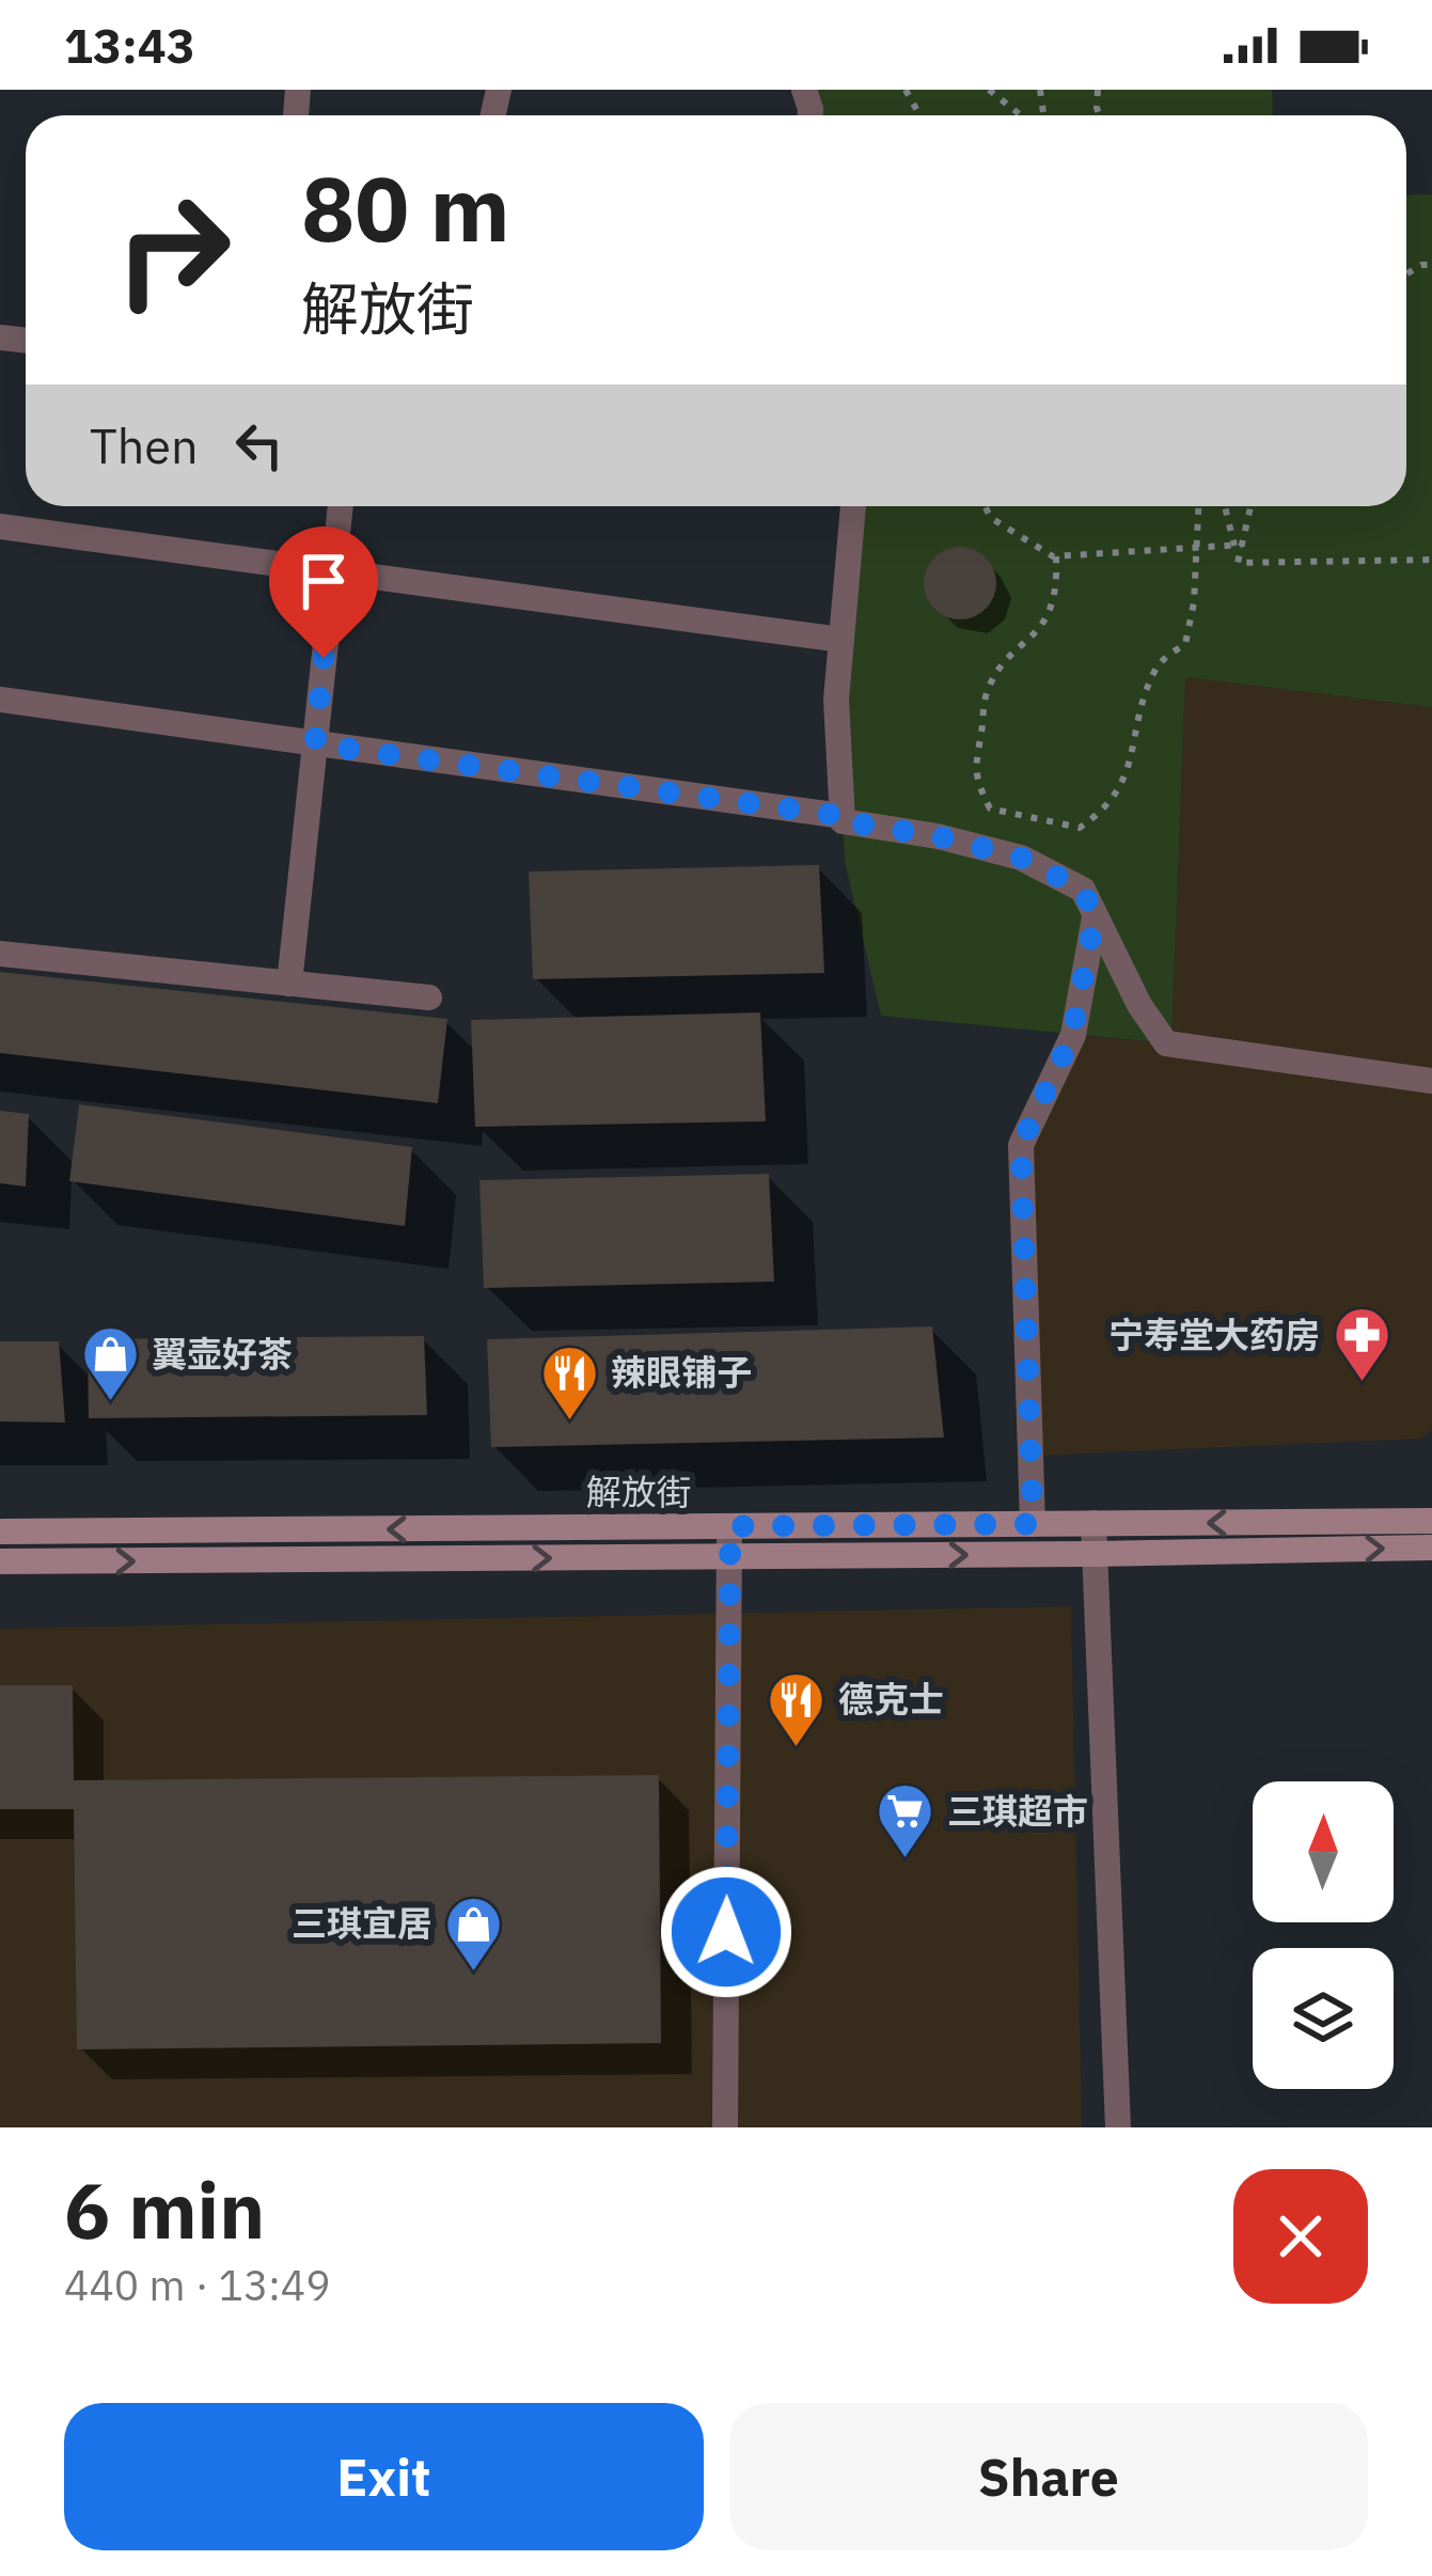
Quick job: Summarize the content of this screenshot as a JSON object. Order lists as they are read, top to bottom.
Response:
{
  "streets": {
    "main road": ["解放街"]
  },
  "places": {
    "pharmacy": ["宁寿堂大药房"],
    "shop": ["翼壶好茶", "三琪宜居"],
    "restaurant": ["辣眼铺子", "德克士"],
    "supermarket": ["三琪超市"]
  },
  "north": "top",
  "page": {
    "status": "13:43",
    "turn": ["80 m", "解放街"],
    "then": "Then",
    "heading": ["6 min", "440 m · 13:49"],
    "buttons": ["Exit", "Share"]
  }
}
